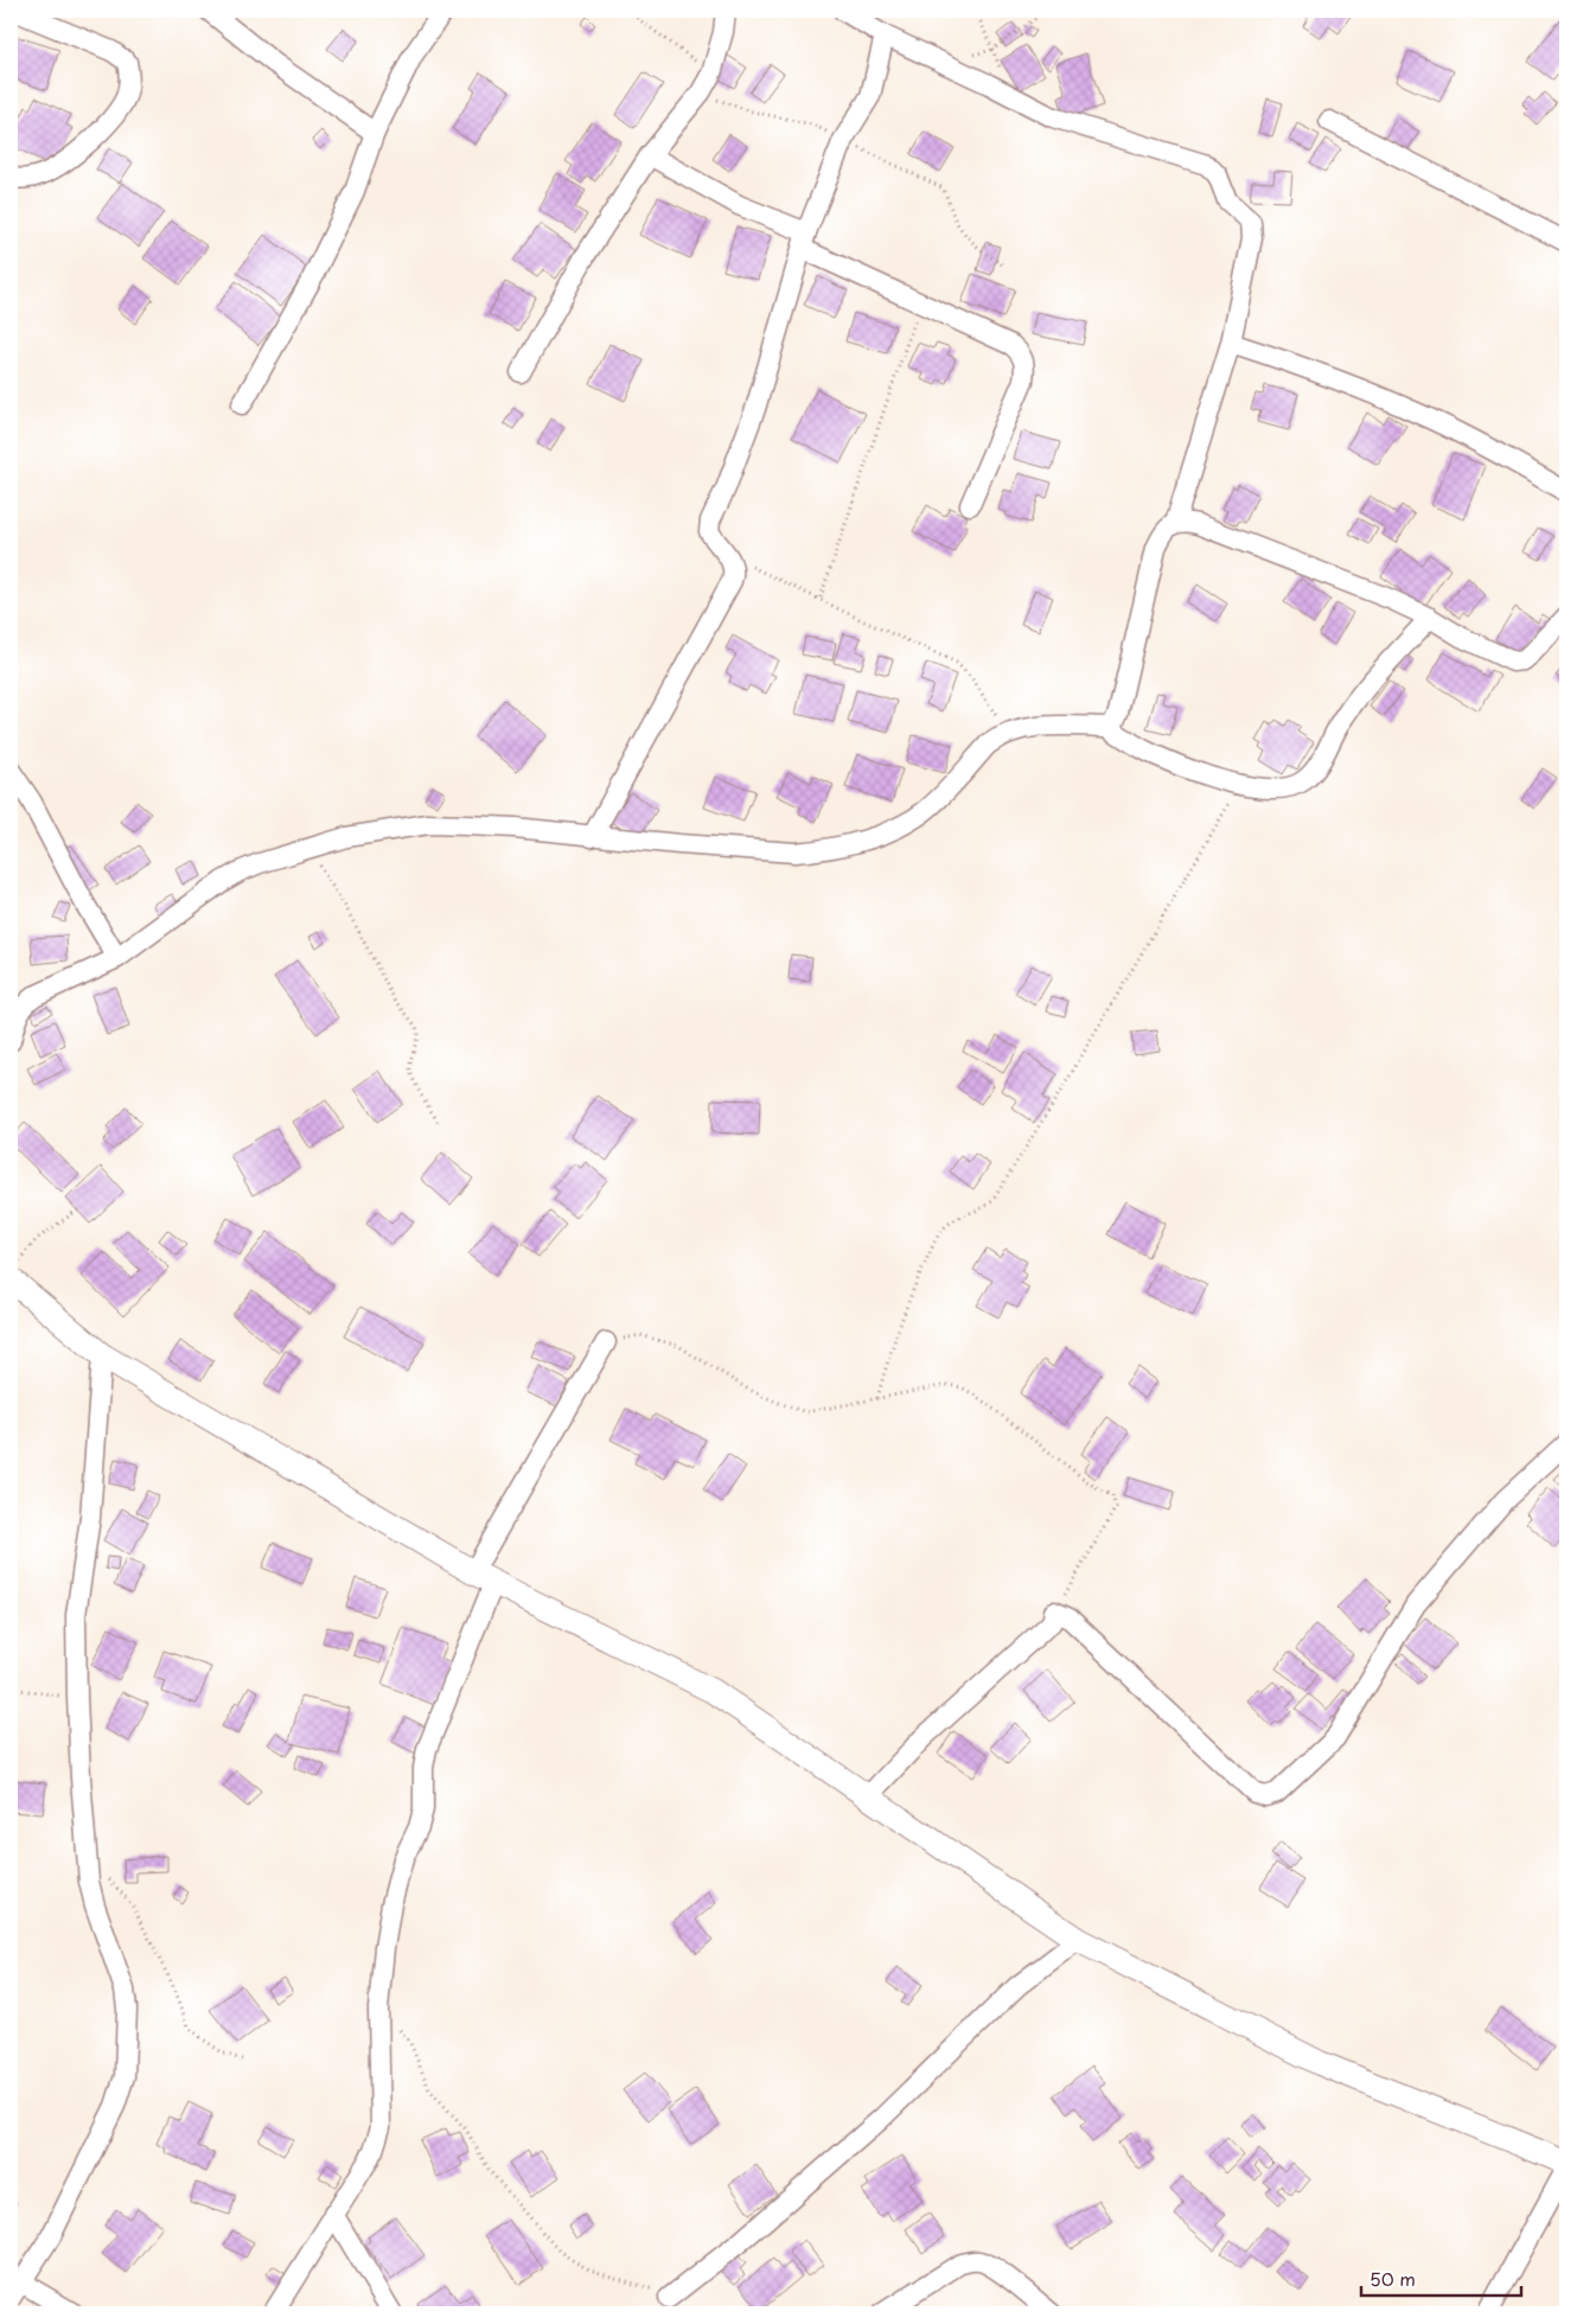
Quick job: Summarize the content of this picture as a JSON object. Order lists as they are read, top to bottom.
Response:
{
  "scale_bar": "50 m"
}
